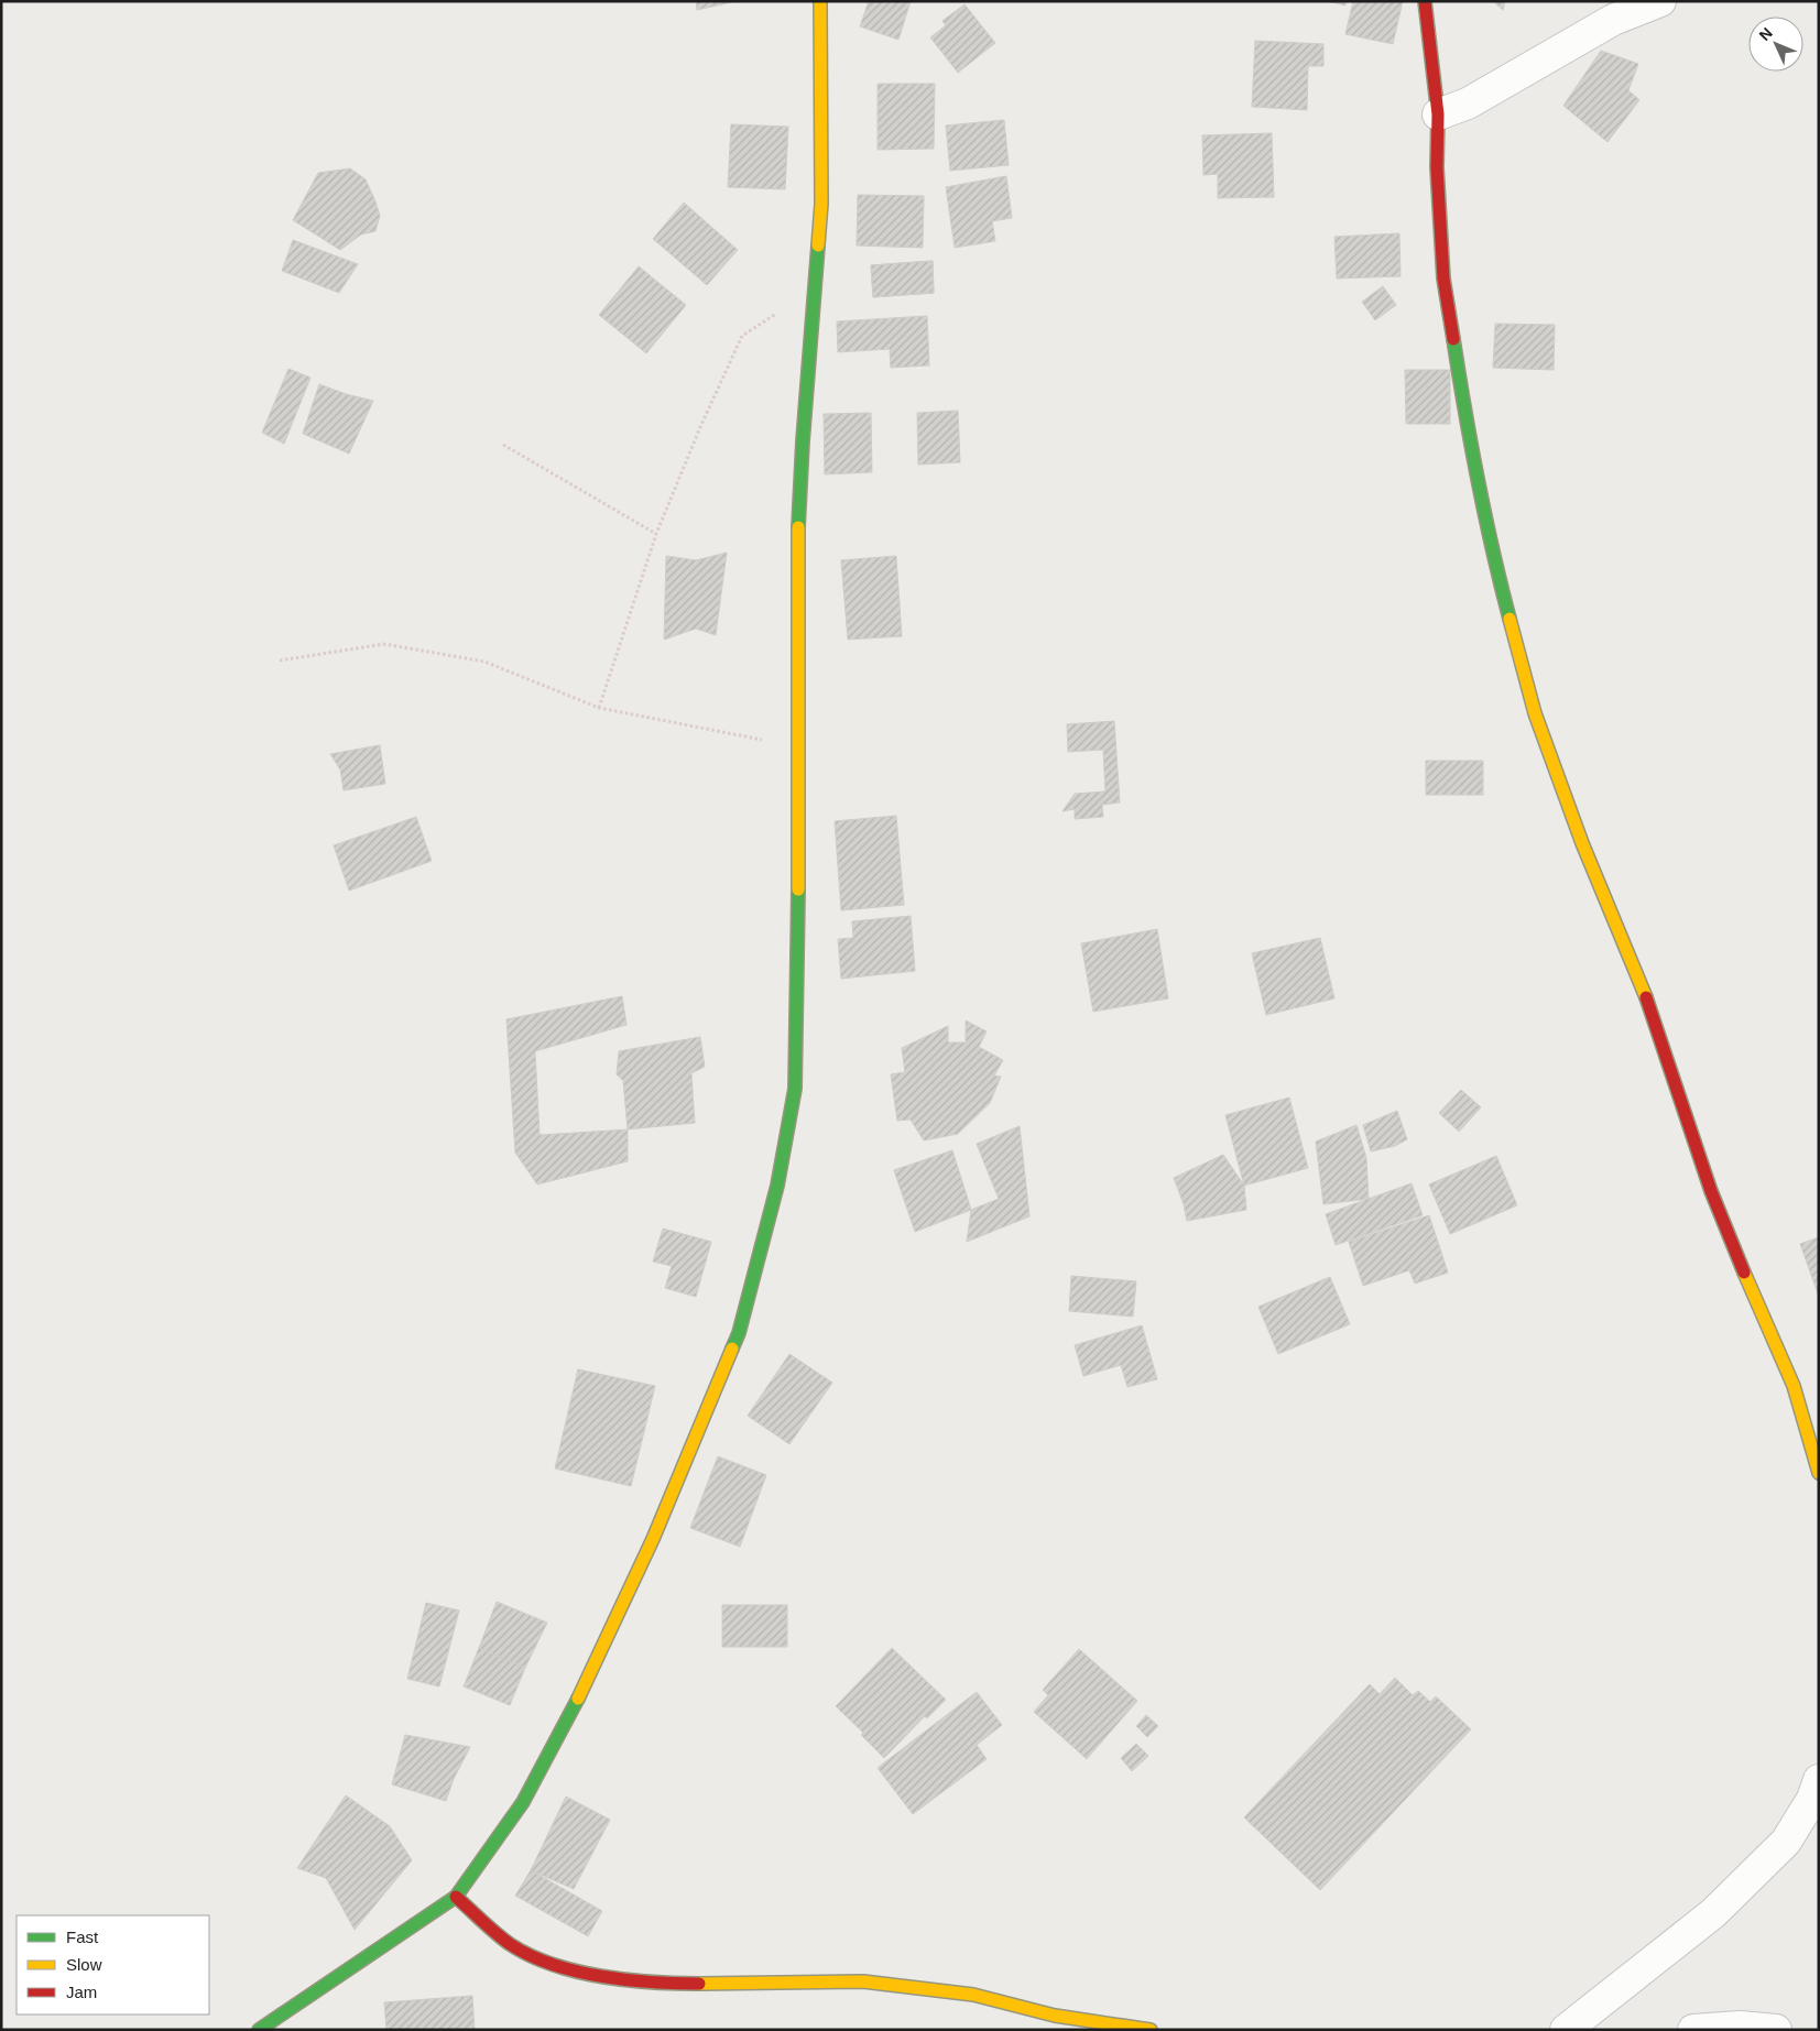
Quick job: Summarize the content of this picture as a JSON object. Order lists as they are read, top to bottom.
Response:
{
  "legend": ["Fast", "Slow", "Jam"],
  "north": "top left"
}
